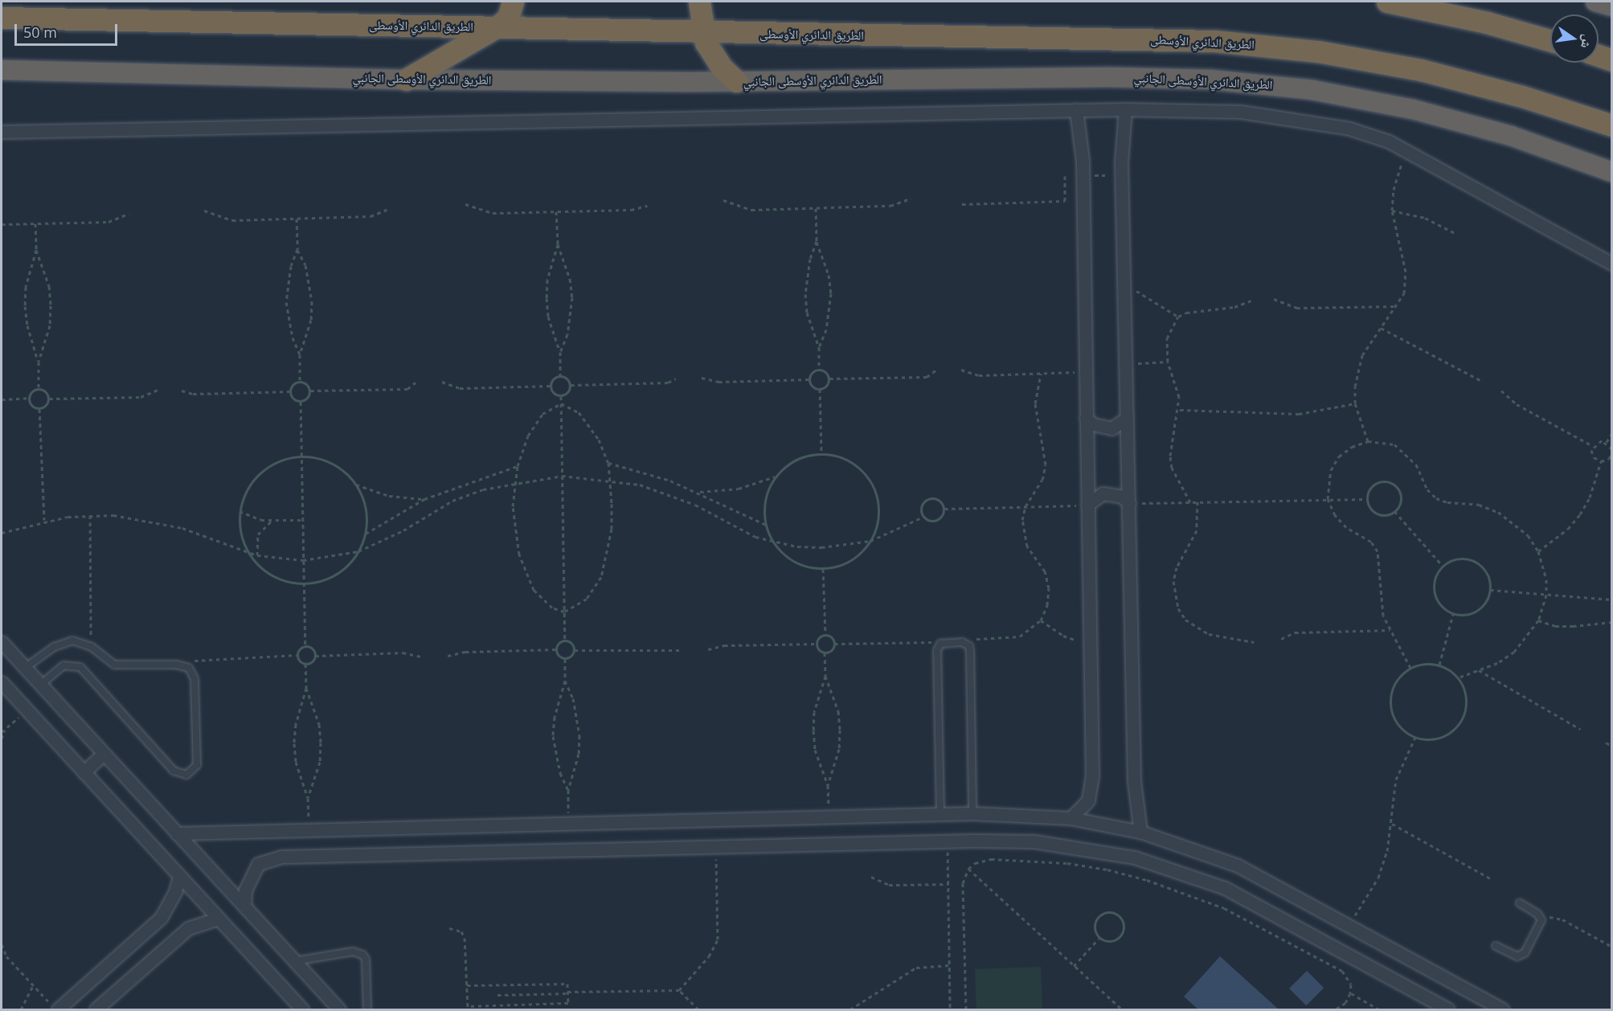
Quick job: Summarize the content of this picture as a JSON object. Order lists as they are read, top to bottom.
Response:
{
  "streets": {
    "highway": ["الطريق الدائري الأوسطى", "الطريق الدائري الأوسطى الجانبي"]
  },
  "scale_bar": "50 m",
  "north": "right"
}
